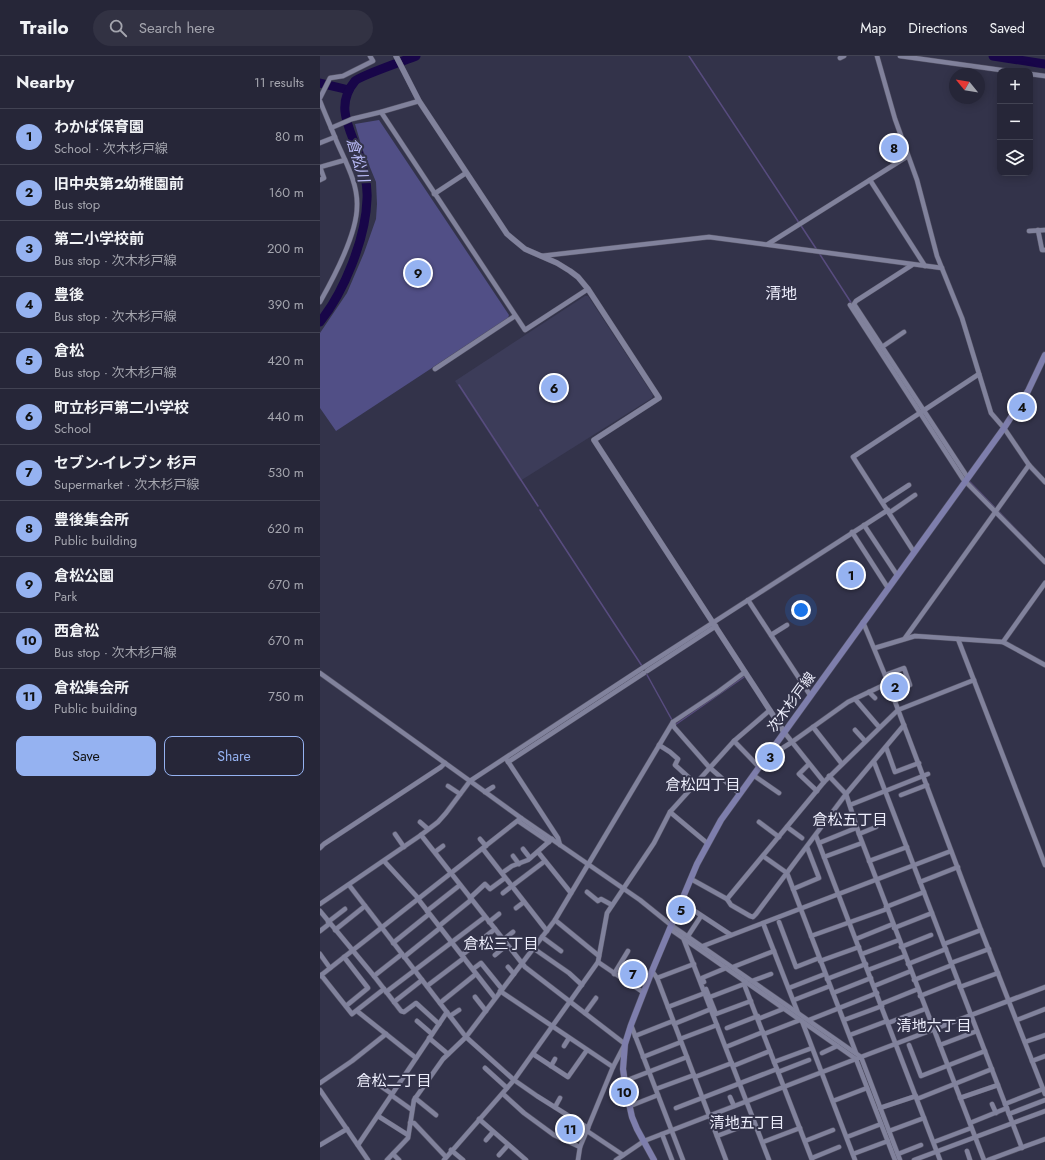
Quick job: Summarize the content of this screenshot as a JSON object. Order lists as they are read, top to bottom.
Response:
{
  "streets": {
    "main road": ["次木杉戸線"]
  },
  "districts": [
    "清地",
    "倉松四丁目",
    "倉松五丁目",
    "倉松三丁目",
    "清地六丁目",
    "倉松二丁目",
    "清地五丁目"
  ],
  "water": ["倉松川"],
  "north": "top left",
  "page": {
    "header": "Trailo",
    "search": "Search here",
    "nav": ["Map", "Directions", "Saved"],
    "heading": ["Nearby", "11 results"],
    "map_buttons": ["+", "−"],
    "list": [
      {
        "mark": "1",
        "name": "わかば保育園",
        "note": "School · 次木杉戸線",
        "value": "80 m"
      },
      {
        "mark": "2",
        "name": "旧中央第2幼稚園前",
        "note": "Bus stop",
        "value": "160 m"
      },
      {
        "mark": "3",
        "name": "第二小学校前",
        "note": "Bus stop · 次木杉戸線",
        "value": "200 m"
      },
      {
        "mark": "4",
        "name": "豊後",
        "note": "Bus stop · 次木杉戸線",
        "value": "390 m"
      },
      {
        "mark": "5",
        "name": "倉松",
        "note": "Bus stop · 次木杉戸線",
        "value": "420 m"
      },
      {
        "mark": "6",
        "name": "町立杉戸第二小学校",
        "note": "School",
        "value": "440 m"
      },
      {
        "mark": "7",
        "name": "セブン-イレブン 杉戸",
        "note": "Supermarket · 次木杉戸線",
        "value": "530 m"
      },
      {
        "mark": "8",
        "name": "豊後集会所",
        "note": "Public building",
        "value": "620 m"
      },
      {
        "mark": "9",
        "name": "倉松公園",
        "note": "Park",
        "value": "670 m"
      },
      {
        "mark": "10",
        "name": "西倉松",
        "note": "Bus stop · 次木杉戸線",
        "value": "670 m"
      },
      {
        "mark": "11",
        "name": "倉松集会所",
        "note": "Public building",
        "value": "750 m"
      }
    ],
    "pins": [
      "8",
      "9",
      "6",
      "4",
      "1",
      "2",
      "3",
      "5",
      "7",
      "10",
      "11"
    ],
    "buttons": ["Save", "Share"]
  }
}
